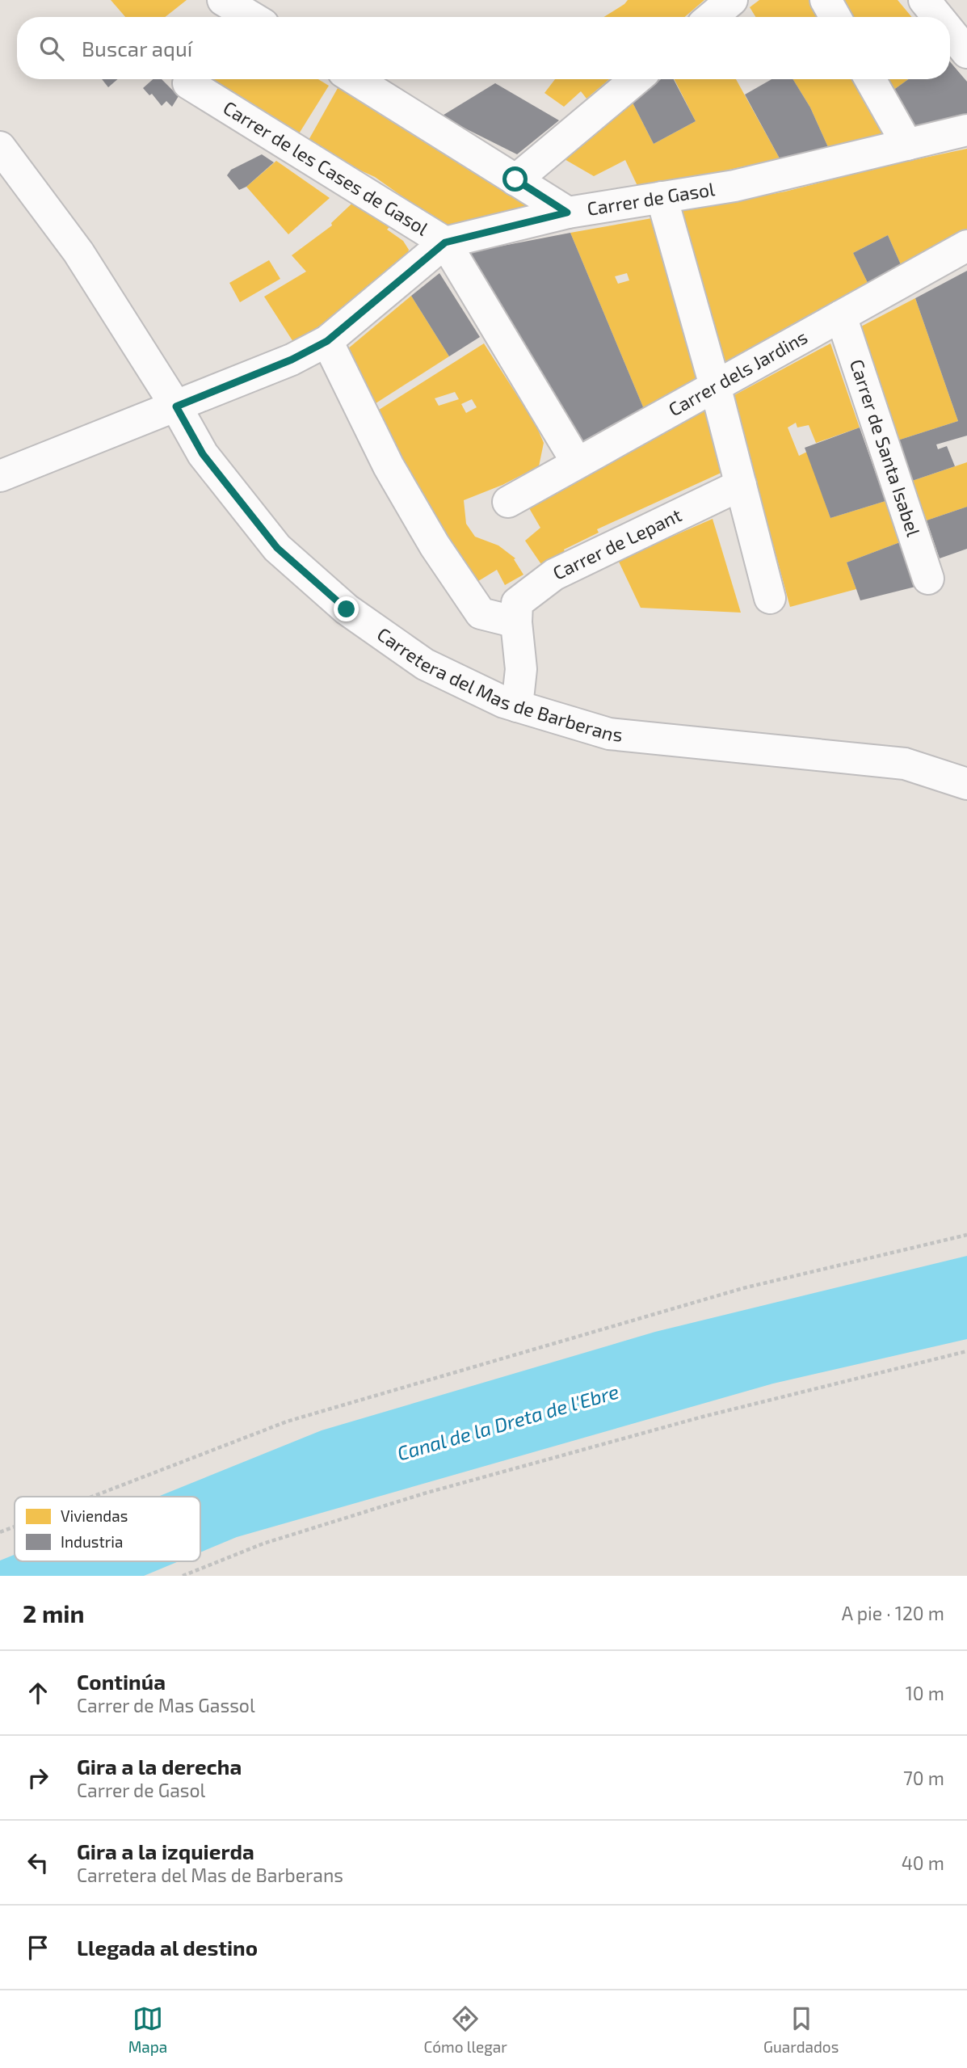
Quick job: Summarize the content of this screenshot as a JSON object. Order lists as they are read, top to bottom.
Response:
{
  "streets": {
    "street": [
      "Carrer de les Cases de Gasol",
      "Carrer de Gasol",
      "Carrer dels Jardins",
      "Carrer de Santa Isabel",
      "Carrer de Lepant",
      "Carretera del Mas de Barberans"
    ]
  },
  "crossings": [
    ["Carrer de les Cases de Gasol", "Carrer de Gasol"],
    ["Carrer de les Cases de Gasol", "Carrer dels Jardins"],
    ["Carrer de Gasol", "Carretera del Mas de Barberans"],
    ["Carrer dels Jardins", "Carrer de Santa Isabel"]
  ],
  "water": ["Canal de la Dreta de l'Ebre"],
  "legend": ["Viviendas", "Industria"],
  "page": {
    "search": "Buscar aquí",
    "heading": ["2 min", "A pie · 120 m"],
    "list": [
      ["Continúa", "Carrer de Mas Gassol", "10 m"],
      ["Gira a la derecha", "Carrer de Gasol", "70 m"],
      ["Gira a la izquierda", "Carretera del Mas de Barberans", "40 m"],
      "Llegada al destino"
    ],
    "nav": ["Mapa", "Cómo llegar", "Guardados"]
  }
}
